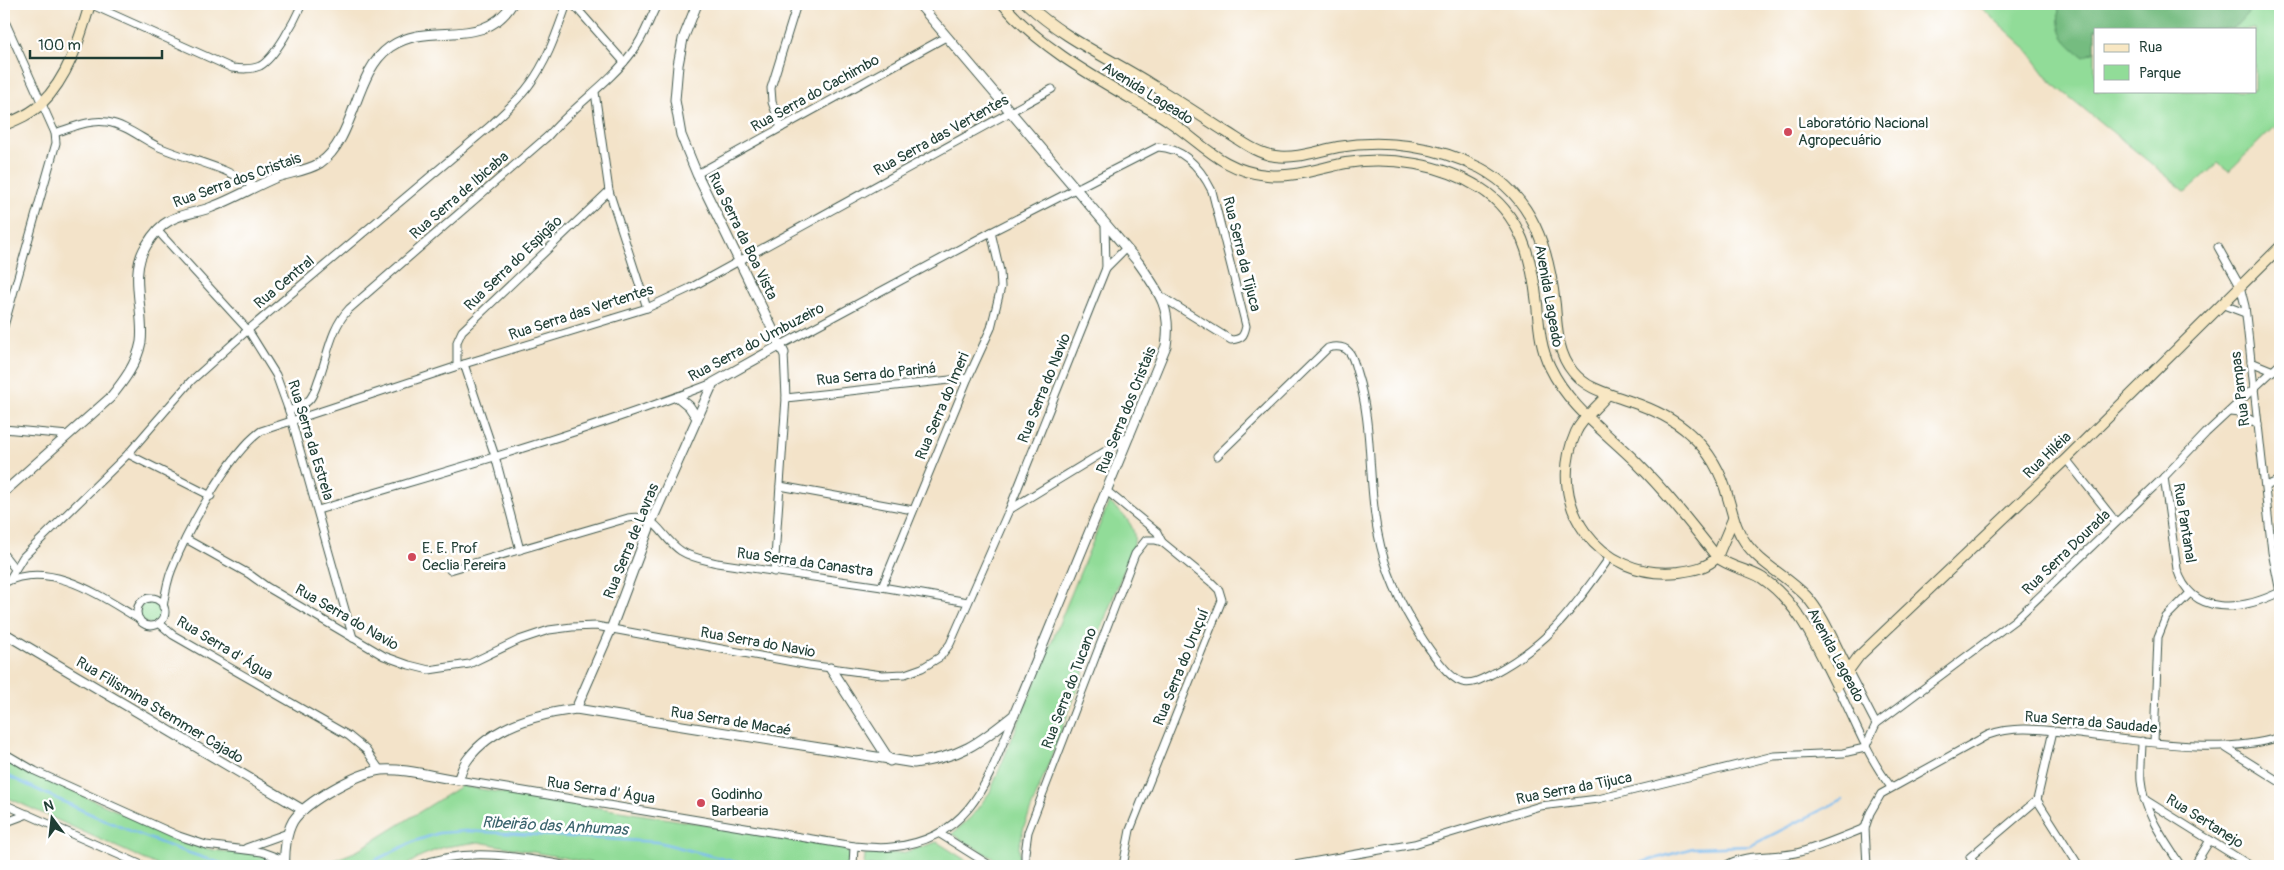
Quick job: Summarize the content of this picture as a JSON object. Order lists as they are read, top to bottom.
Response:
{
  "streets": {
    "main road": ["Avenida Lageado", "Rua Hiléia"],
    "street": [
      "Rua Serra do Cachimbo",
      "Rua Serra das Vertentes",
      "Rua Serra dos Cristais",
      "Rua Serra de Ibicaba",
      "Rua Serra da Boa Vista",
      "Rua Serra da Tijuca",
      "Rua Serra do Espigão",
      "Rua Central",
      "Rua Serra do Umbuzeiro",
      "Rua Serra do Pariná",
      "Rua Serra do Navio",
      "Rua Pampas",
      "Rua Serra do Imeri",
      "Rua Serra da Estrela",
      "Rua Pantanal",
      "Rua Serra de Lavras",
      "Rua Serra Dourada",
      "Rua Serra da Canastra",
      "Rua Serra d' Água",
      "Rua Serra do Uruçuí",
      "Rua Serra do Tucano",
      "Rua Filismina Stemmer Cajado",
      "Rua Serra de Macaé",
      "Rua Serra da Saudade",
      "Rua Sertanejo"
    ]
  },
  "crossings": [
    ["Rua Serra do Cachimbo", "Rua Serra dos Cristais"],
    ["Rua Serra do Cachimbo", "Rua Serra da Boa Vista"],
    ["Avenida Lageado", "Rua Serra da Tijuca"],
    ["Avenida Lageado", "Rua Hiléia"],
    ["Avenida Lageado", "Rua Serra Dourada"],
    ["Rua Serra das Vertentes", "Rua Serra dos Cristais"],
    ["Rua Serra das Vertentes", "Rua Serra da Boa Vista"],
    ["Rua Serra das Vertentes", "Rua Serra do Espigão"],
    ["Rua Serra das Vertentes", "Rua Serra do Navio"],
    ["Rua Serra das Vertentes", "Rua Serra da Estrela"],
    ["Rua Serra das Vertentes", "Rua Serra d' Água"],
    ["Rua Serra dos Cristais", "Rua Serra da Tijuca"],
    ["Rua Serra dos Cristais", "Rua Serra do Umbuzeiro"],
    ["Rua Serra dos Cristais", "Rua Serra do Navio"],
    ["Rua Serra dos Cristais", "Rua Serra da Estrela"],
    ["Rua Serra dos Cristais", "Rua Serra d' Água"],
    ["Rua Serra dos Cristais", "Rua Serra do Uruçuí"],
    ["Rua Serra dos Cristais", "Rua Serra de Macaé"],
    ["Rua Serra de Ibicaba", "Rua Serra da Estrela"],
    ["Rua Serra da Boa Vista", "Rua Serra do Umbuzeiro"],
    ["Rua Serra da Boa Vista", "Rua Serra do Pariná"],
    ["Rua Serra da Boa Vista", "Rua Serra da Canastra"],
    ["Rua Serra da Tijuca", "Rua Serra do Umbuzeiro"],
    ["Rua Serra da Tijuca", "Rua Serra Dourada"],
    ["Rua Serra do Espigão", "Rua Serra do Umbuzeiro"],
    ["Rua Central", "Rua Serra da Estrela"],
    ["Rua Serra do Umbuzeiro", "Rua Serra do Imeri"],
    ["Rua Serra do Umbuzeiro", "Rua Serra da Estrela"],
    ["Rua Serra do Umbuzeiro", "Rua Serra de Lavras"],
    ["Rua Serra do Pariná", "Rua Serra do Imeri"],
    ["Rua Serra do Navio", "Rua Serra da Estrela"],
    ["Rua Serra do Navio", "Rua Serra de Lavras"],
    ["Rua Serra do Navio", "Rua Serra da Canastra"],
    ["Rua Pampas", "Rua Hiléia"],
    ["Rua Pampas", "Rua Serra Dourada"],
    ["Rua Serra do Imeri", "Rua Serra da Canastra"],
    ["Rua Pantanal", "Rua Serra Dourada"],
    ["Rua Serra de Lavras", "Rua Serra da Canastra"],
    ["Rua Serra de Lavras", "Rua Serra de Macaé"],
    ["Rua Serra d' Água", "Rua Serra de Macaé"],
    ["Rua Serra do Uruçuí", "Rua Serra do Tucano"]
  ],
  "water": ["Ribeirão das Anhumas"],
  "places": ["Laboratório Nacional Agropecuário", "E. E. Prof Ceclia Pereira", "Godinho Barbearia"],
  "legend": ["Rua", "Parque"],
  "scale_bar": "100 m",
  "north": "top"
}
